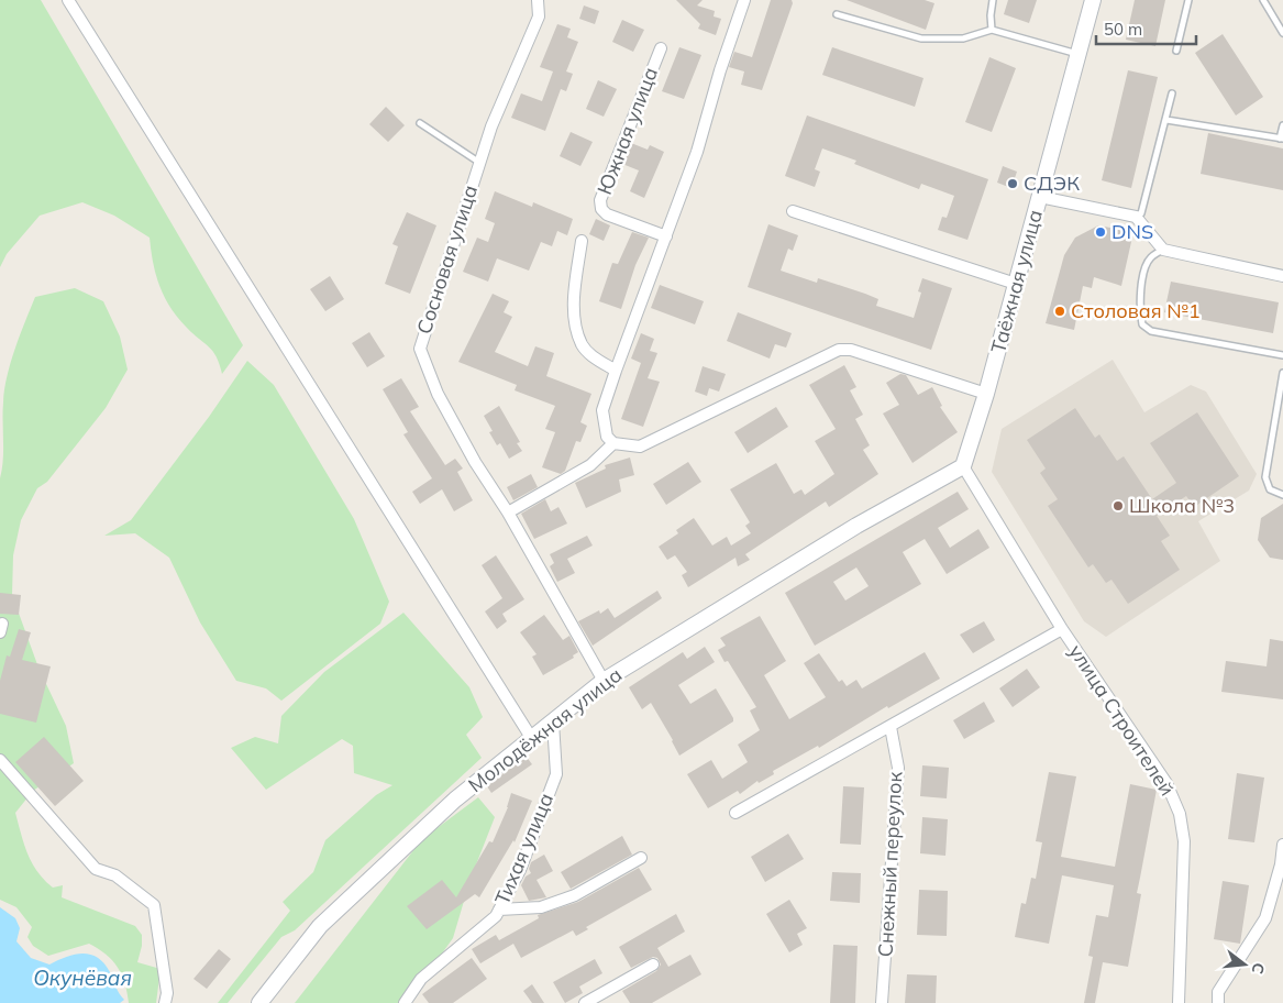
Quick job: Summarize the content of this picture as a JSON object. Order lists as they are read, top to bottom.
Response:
{
  "streets": {
    "main road": ["Таёжная улица", "Молодёжная улица"],
    "street": [
      "Южная улица",
      "Сосновая улица",
      "улица Строителей",
      "Тихая улица",
      "Снежный переулок"
    ]
  },
  "crossings": [
    ["Сосновая улица", "Молодёжная улица"],
    ["Таёжная улица", "улица Строителей"],
    ["Таёжная улица", "Молодёжная улица"],
    ["улица Строителей", "Молодёжная улица"],
    ["Молодёжная улица", "Тихая улица"]
  ],
  "water": ["Окунёвая"],
  "places": [
    "СДЭК",
    "DNS",
    "Столовая №1",
    "Школа №3"
  ],
  "scale_bar": "50 m",
  "north": "right"
}
